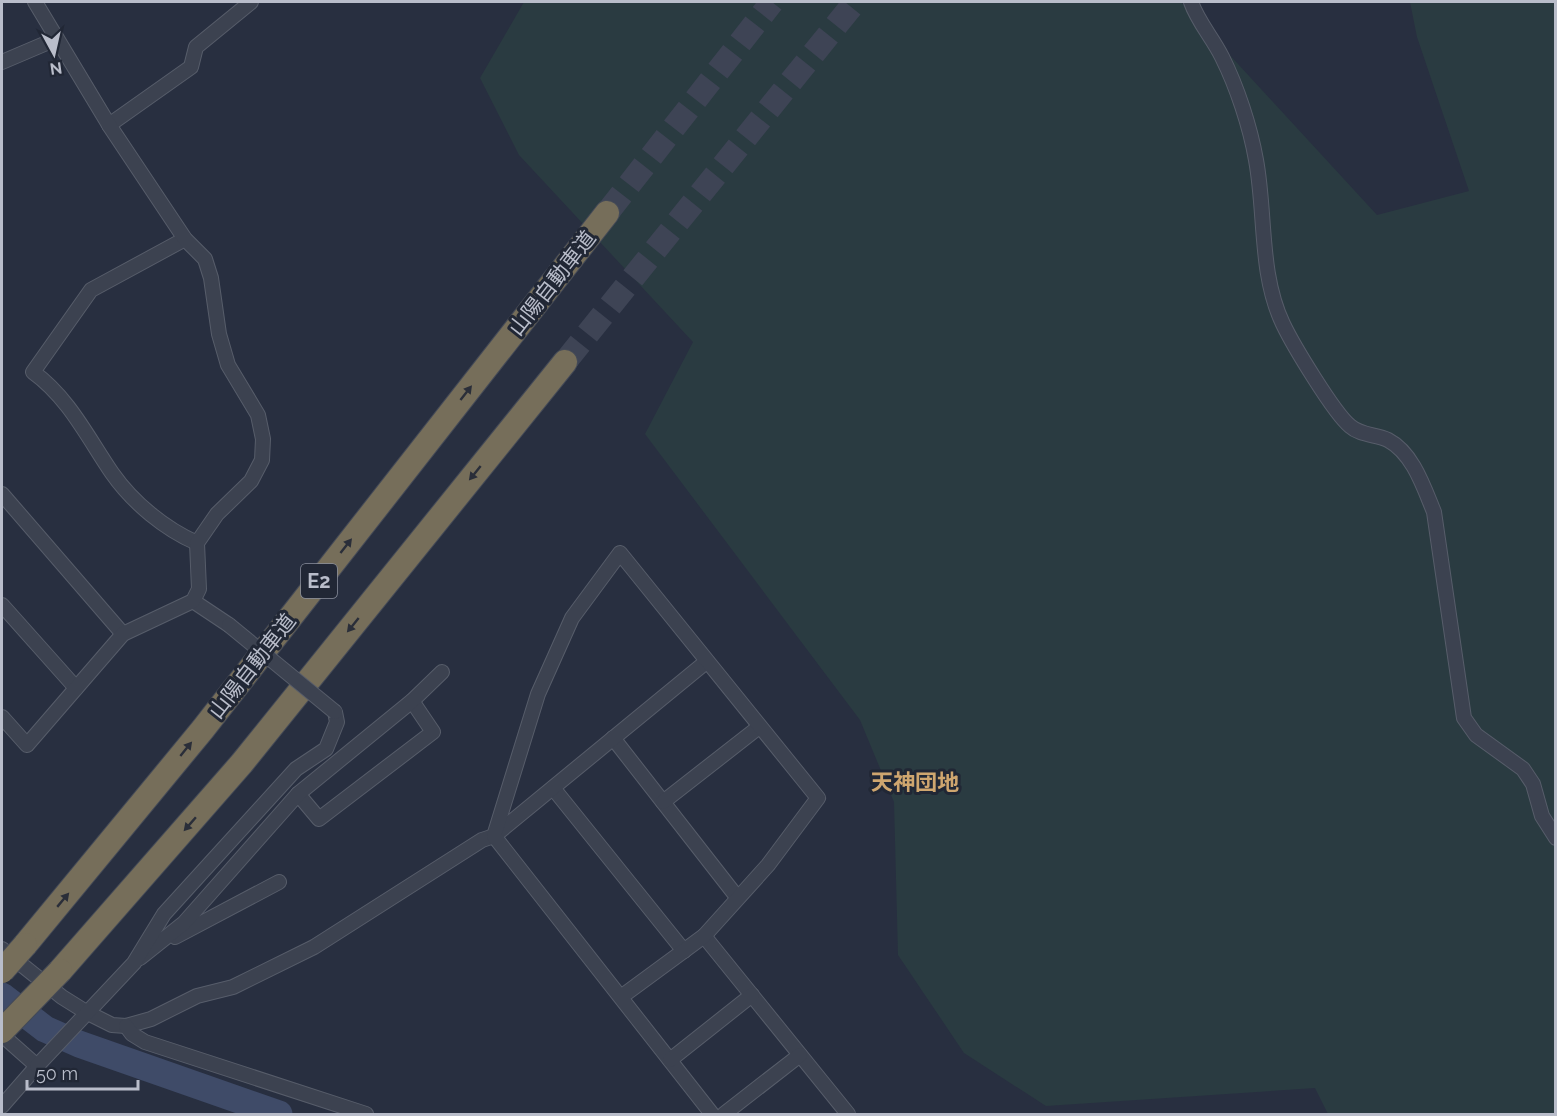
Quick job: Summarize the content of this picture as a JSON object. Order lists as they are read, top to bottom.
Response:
{
  "streets": {
    "highway": ["山陽自動車道", "E2"]
  },
  "districts": ["天神団地"],
  "scale_bar": "50 m",
  "north": "bottom"
}
